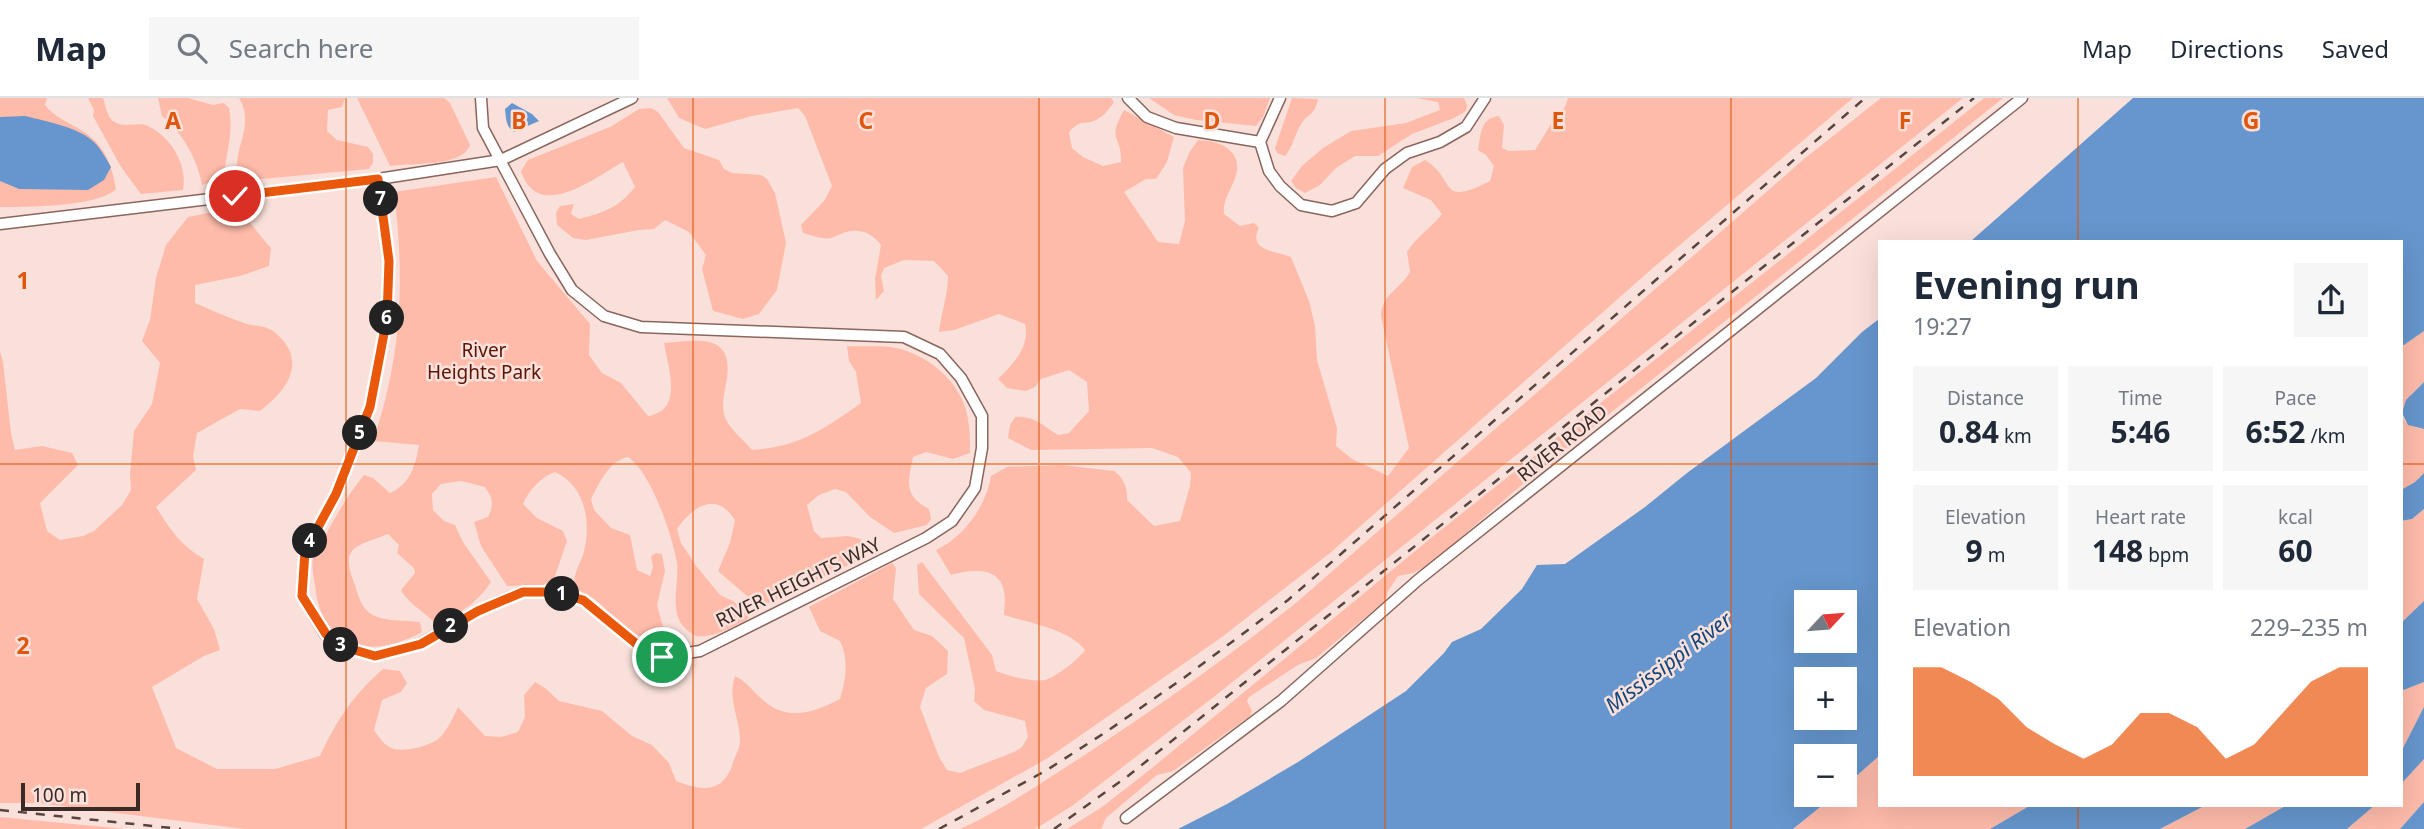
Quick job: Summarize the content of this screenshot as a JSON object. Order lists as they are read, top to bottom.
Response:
{
  "streets": {
    "street": ["RIVER ROAD", "RIVER HEIGHTS WAY"]
  },
  "water": ["Mississippi River"],
  "parks": ["River Heights Park"],
  "scale_bar": "100 m",
  "north": "top right",
  "page": {
    "header": "Map",
    "search": "Search here",
    "nav": ["Map", "Directions", "Saved"],
    "pins": [
      "7",
      "6",
      "5",
      "4",
      "1",
      "2",
      "3"
    ],
    "heading": ["Evening run", "19:27"],
    "stats": [
      ["Distance", "0.84 km"],
      ["Time", "5:46"],
      ["Pace", "6:52 /km"],
      ["Elevation", "9 m"],
      ["Heart rate", "148 bpm"],
      ["kcal", "60"]
    ],
    "map_buttons": ["+", "−"],
    "chart": ["Elevation", "229–235 m"],
    "scale": "100 m"
  },
  "grid": {
    "columns": [
      "A",
      "B",
      "C",
      "D",
      "E",
      "F",
      "G"
    ],
    "rows": ["1", "2"]
  }
}
